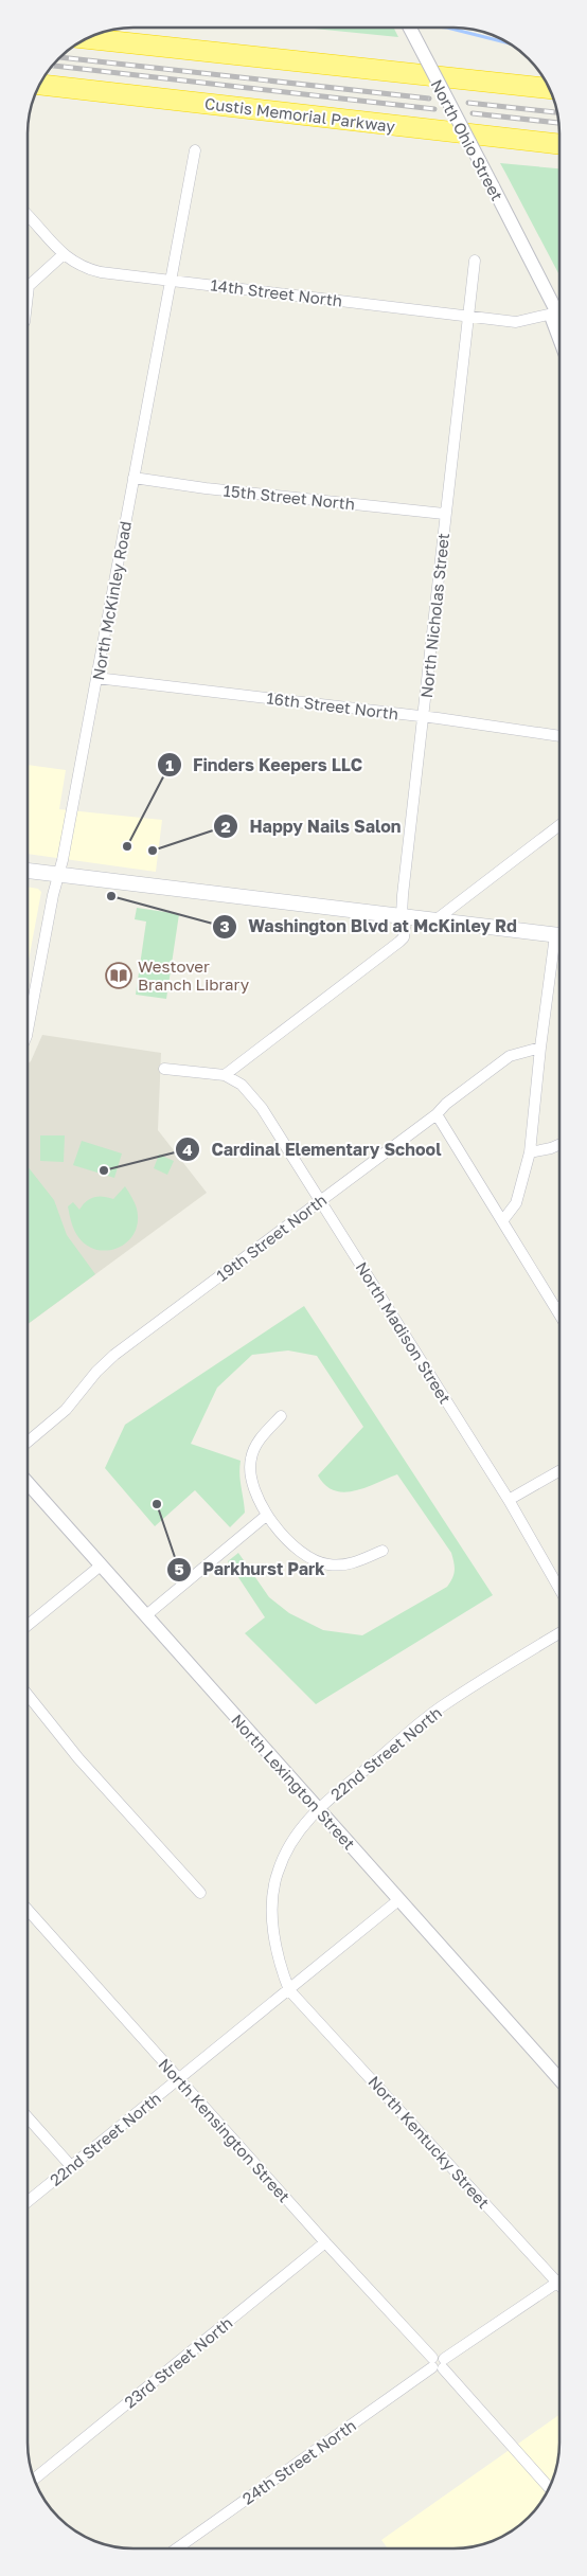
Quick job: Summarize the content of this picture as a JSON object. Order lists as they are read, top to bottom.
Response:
{
  "streets": {
    "highway": ["Custis Memorial Parkway"],
    "street": [
      "North Ohio Street",
      "14th Street North",
      "15th Street North",
      "North McKinley Road",
      "North Nicholas Street",
      "16th Street North",
      "19th Street North",
      "North Madison Street",
      "22nd Street North",
      "North Lexington Street",
      "North Kensington Street",
      "North Kentucky Street",
      "23rd Street North",
      "24th Street North"
    ]
  },
  "crossings": [
    ["North Ohio Street", "14th Street North"],
    ["14th Street North", "North McKinley Road"],
    ["14th Street North", "North Nicholas Street"],
    ["15th Street North", "North McKinley Road"],
    ["15th Street North", "North Nicholas Street"],
    ["North McKinley Road", "16th Street North"],
    ["North Nicholas Street", "16th Street North"],
    ["North Nicholas Street", "North Madison Street"],
    ["19th Street North", "North Madison Street"],
    ["22nd Street North", "North Lexington Street"],
    ["22nd Street North", "North Kensington Street"],
    ["22nd Street North", "North Kentucky Street"],
    ["North Kensington Street", "23rd Street North"],
    ["North Kensington Street", "24th Street North"],
    ["North Kentucky Street", "24th Street North"]
  ],
  "places": {
    "other": [
      "Finders Keepers LLC",
      "Happy Nails Salon",
      "Washington Blvd at McKinley Rd",
      "Cardinal Elementary School",
      "Parkhurst Park"
    ],
    "library": ["Westover Branch Library"]
  }
}
